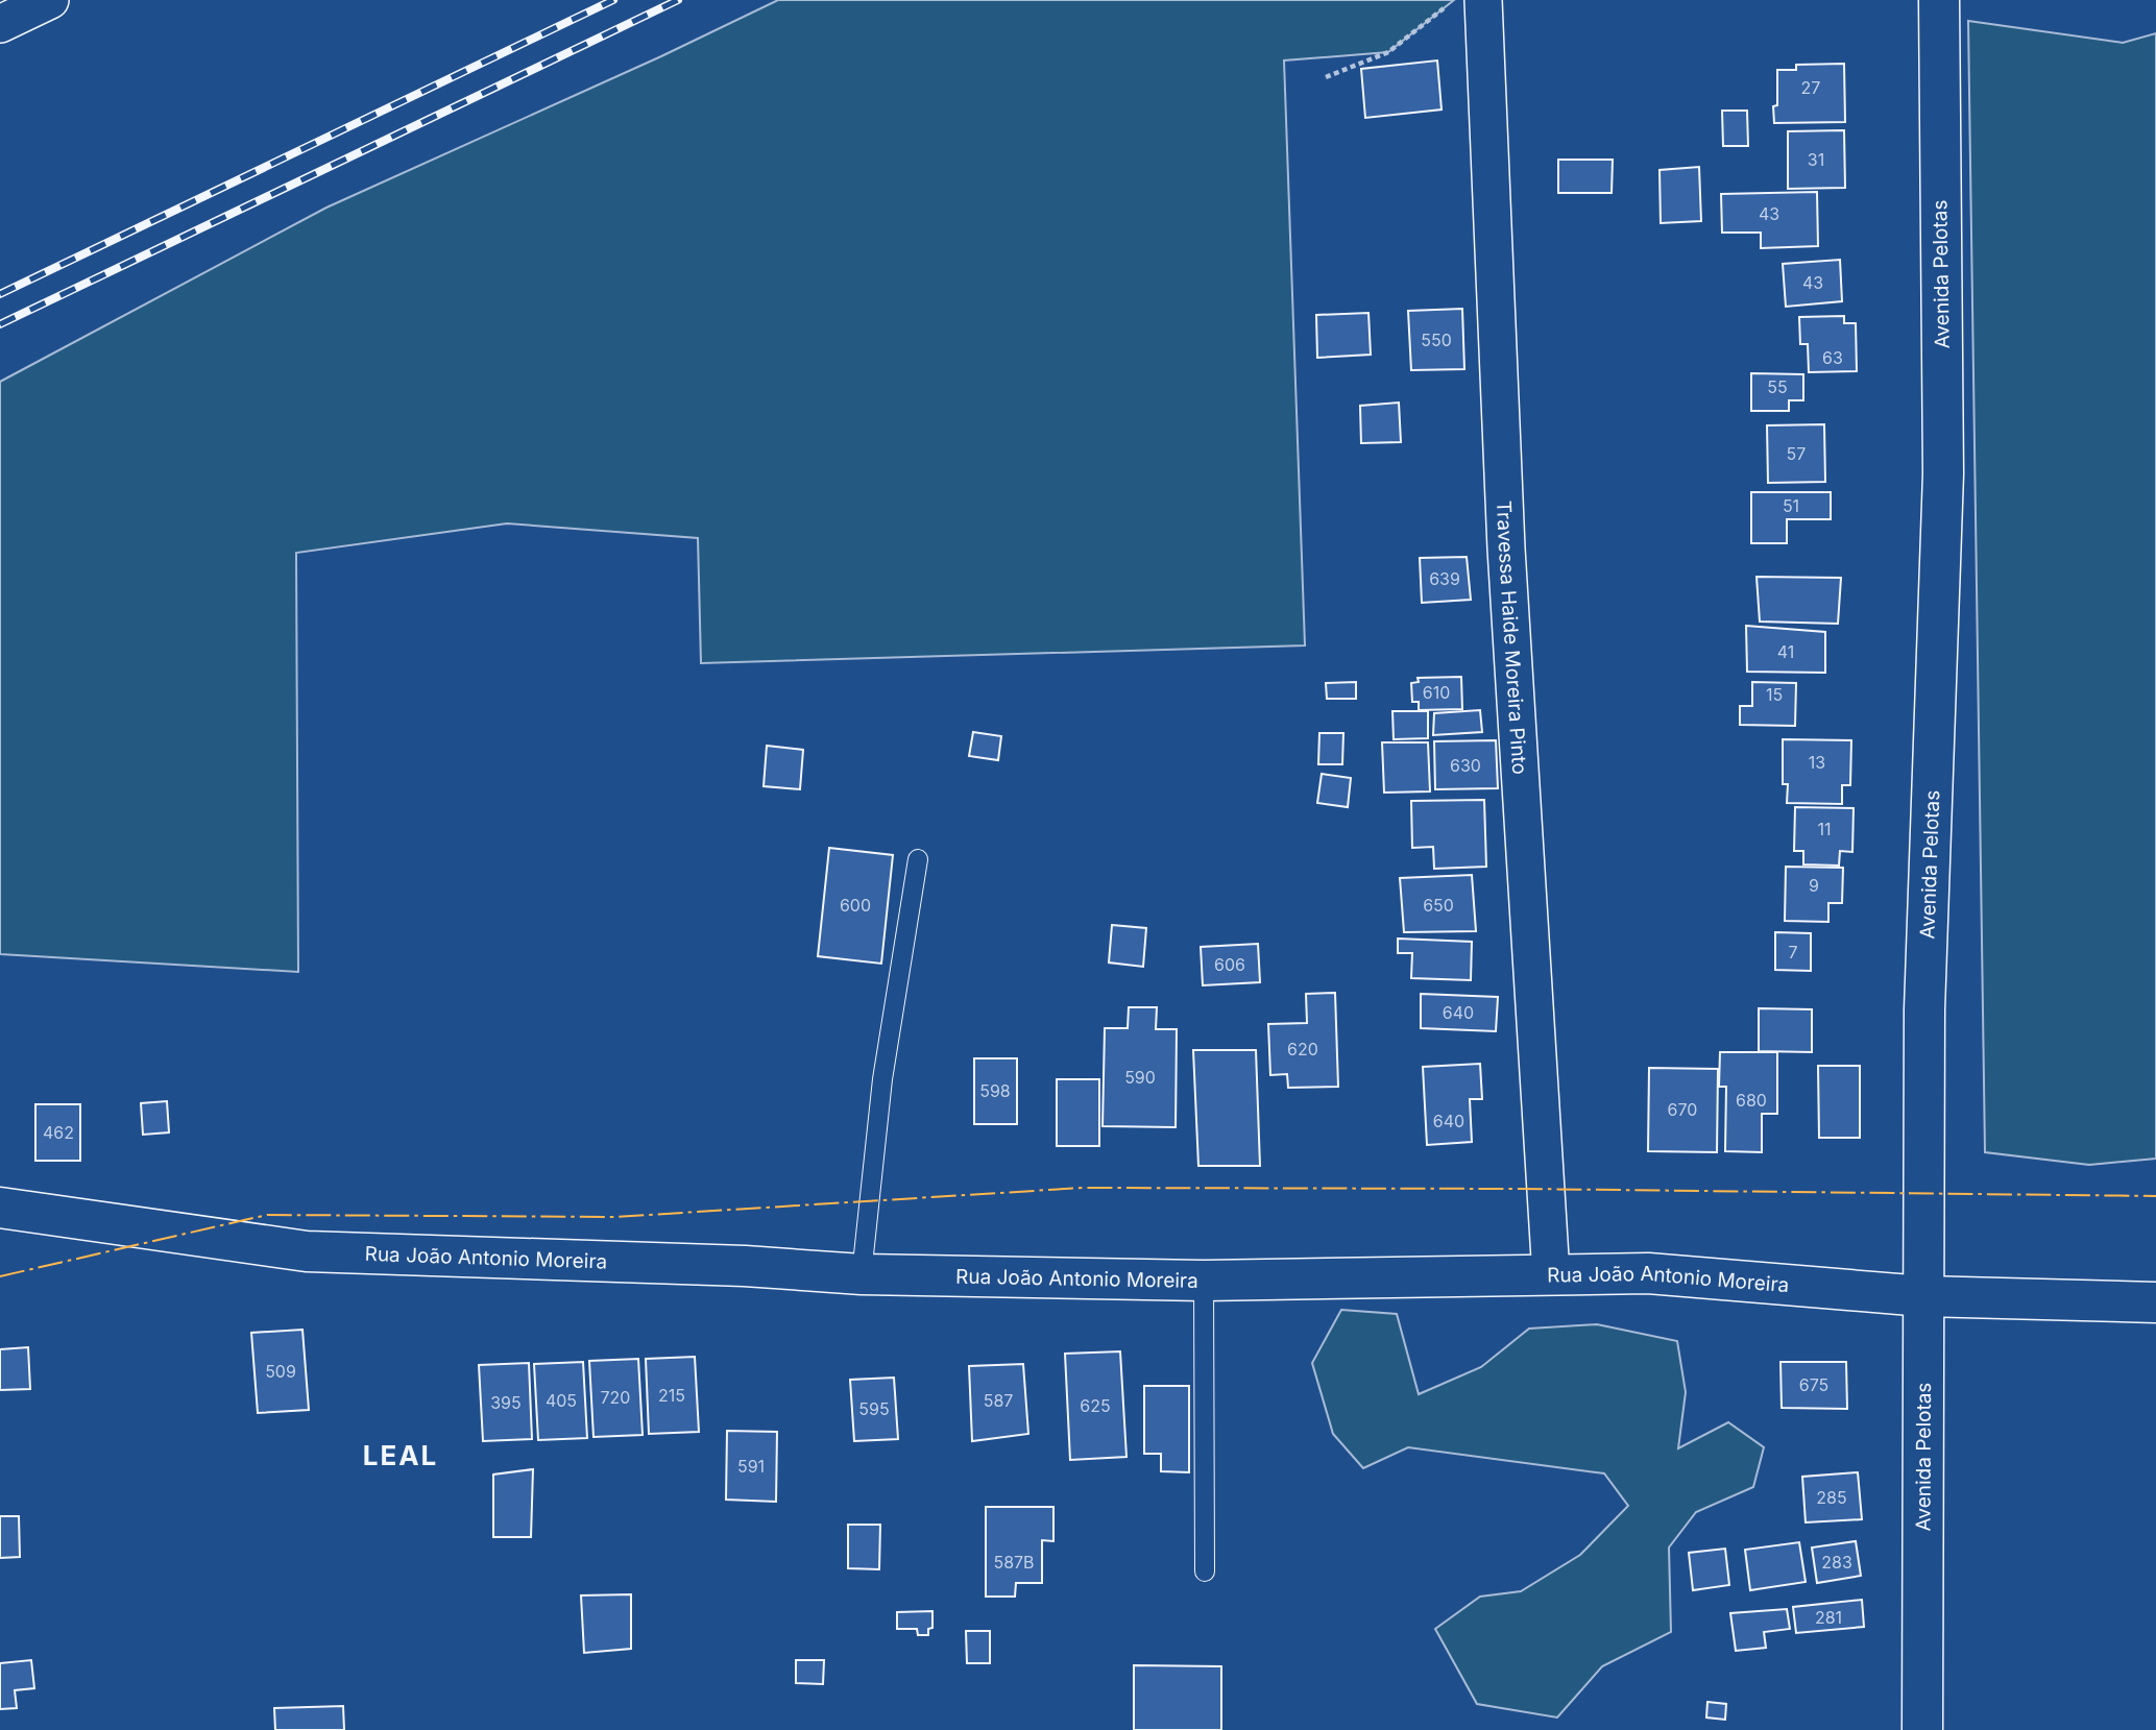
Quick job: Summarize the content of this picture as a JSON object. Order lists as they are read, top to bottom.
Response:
{
  "streets": {
    "main road": ["Avenida Pelotas", "Rua João Antonio Moreira"],
    "street": ["Travessa Haide Moreira Pinto"]
  },
  "crossings": [
    ["Avenida Pelotas", "Rua João Antonio Moreira"],
    ["Travessa Haide Moreira Pinto", "Rua João Antonio Moreira"]
  ],
  "districts": ["LEAL"],
  "house_numbers": [
    "27",
    "31",
    "43",
    "43",
    "550",
    "63",
    "55",
    "57",
    "51",
    "639",
    "41",
    "610",
    "15",
    "13",
    "630",
    "11",
    "9",
    "600",
    "650",
    "7",
    "606",
    "640",
    "620",
    "590",
    "598",
    "680",
    "670",
    "640",
    "462",
    "509",
    "675",
    "215",
    "720",
    "405",
    "587",
    "395",
    "625",
    "595",
    "591",
    "285",
    "587B",
    "283",
    "281"
  ]
}
